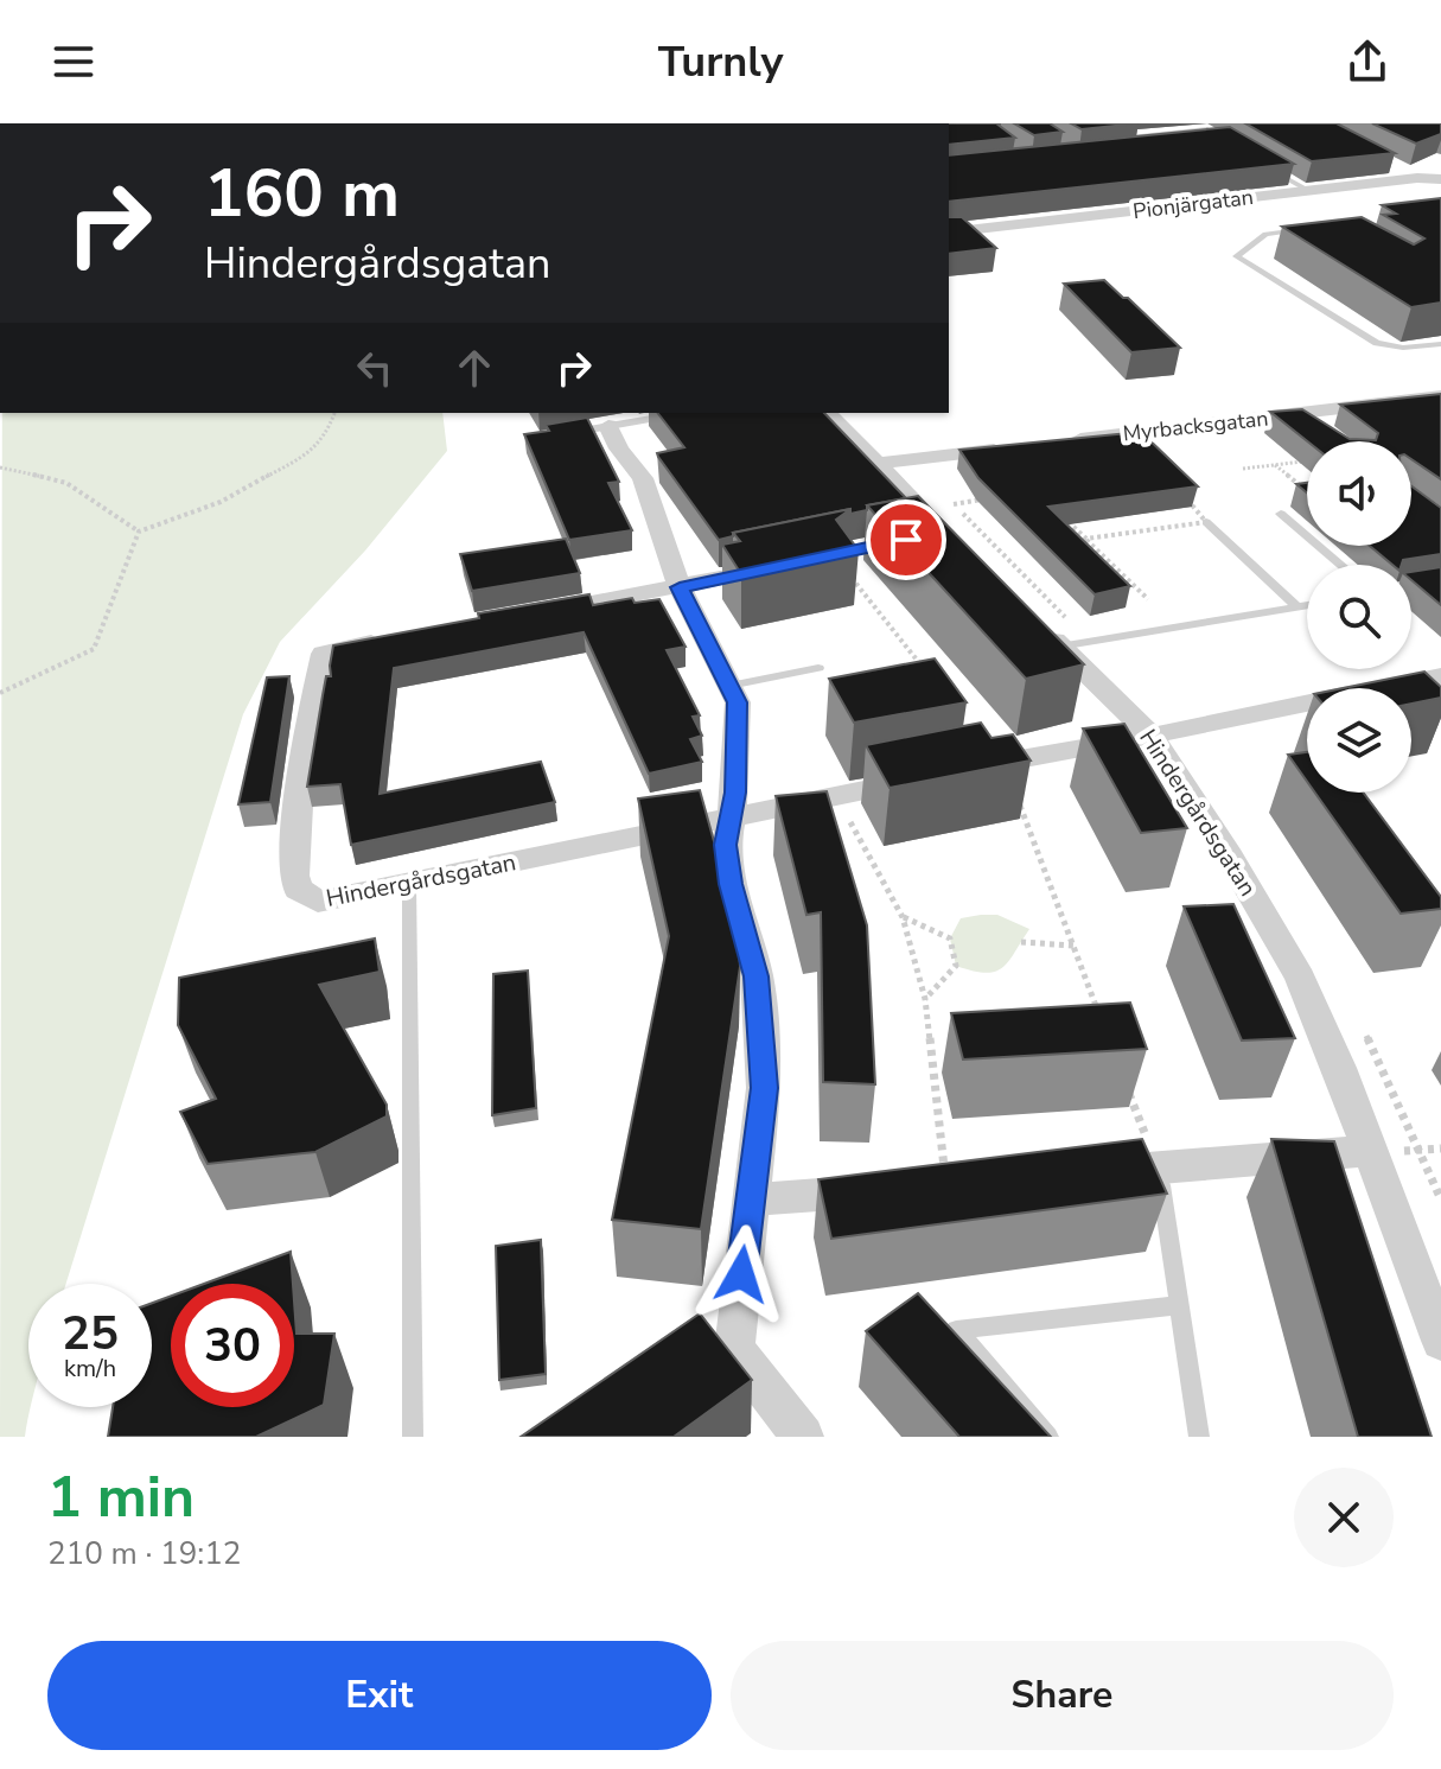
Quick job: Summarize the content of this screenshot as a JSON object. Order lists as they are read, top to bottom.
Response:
{
  "streets": {
    "street": ["Pionjärgatan", "Myrbacksgatan", "Hindergårdsgatan"]
  },
  "page": {
    "header": "Turnly",
    "turn": ["160 m", "Hindergårdsgatan"],
    "speed": "25 km/h",
    "limit": "30",
    "heading": ["1 min", "210 m · 19:12"],
    "buttons": ["Exit", "Share"]
  }
}
